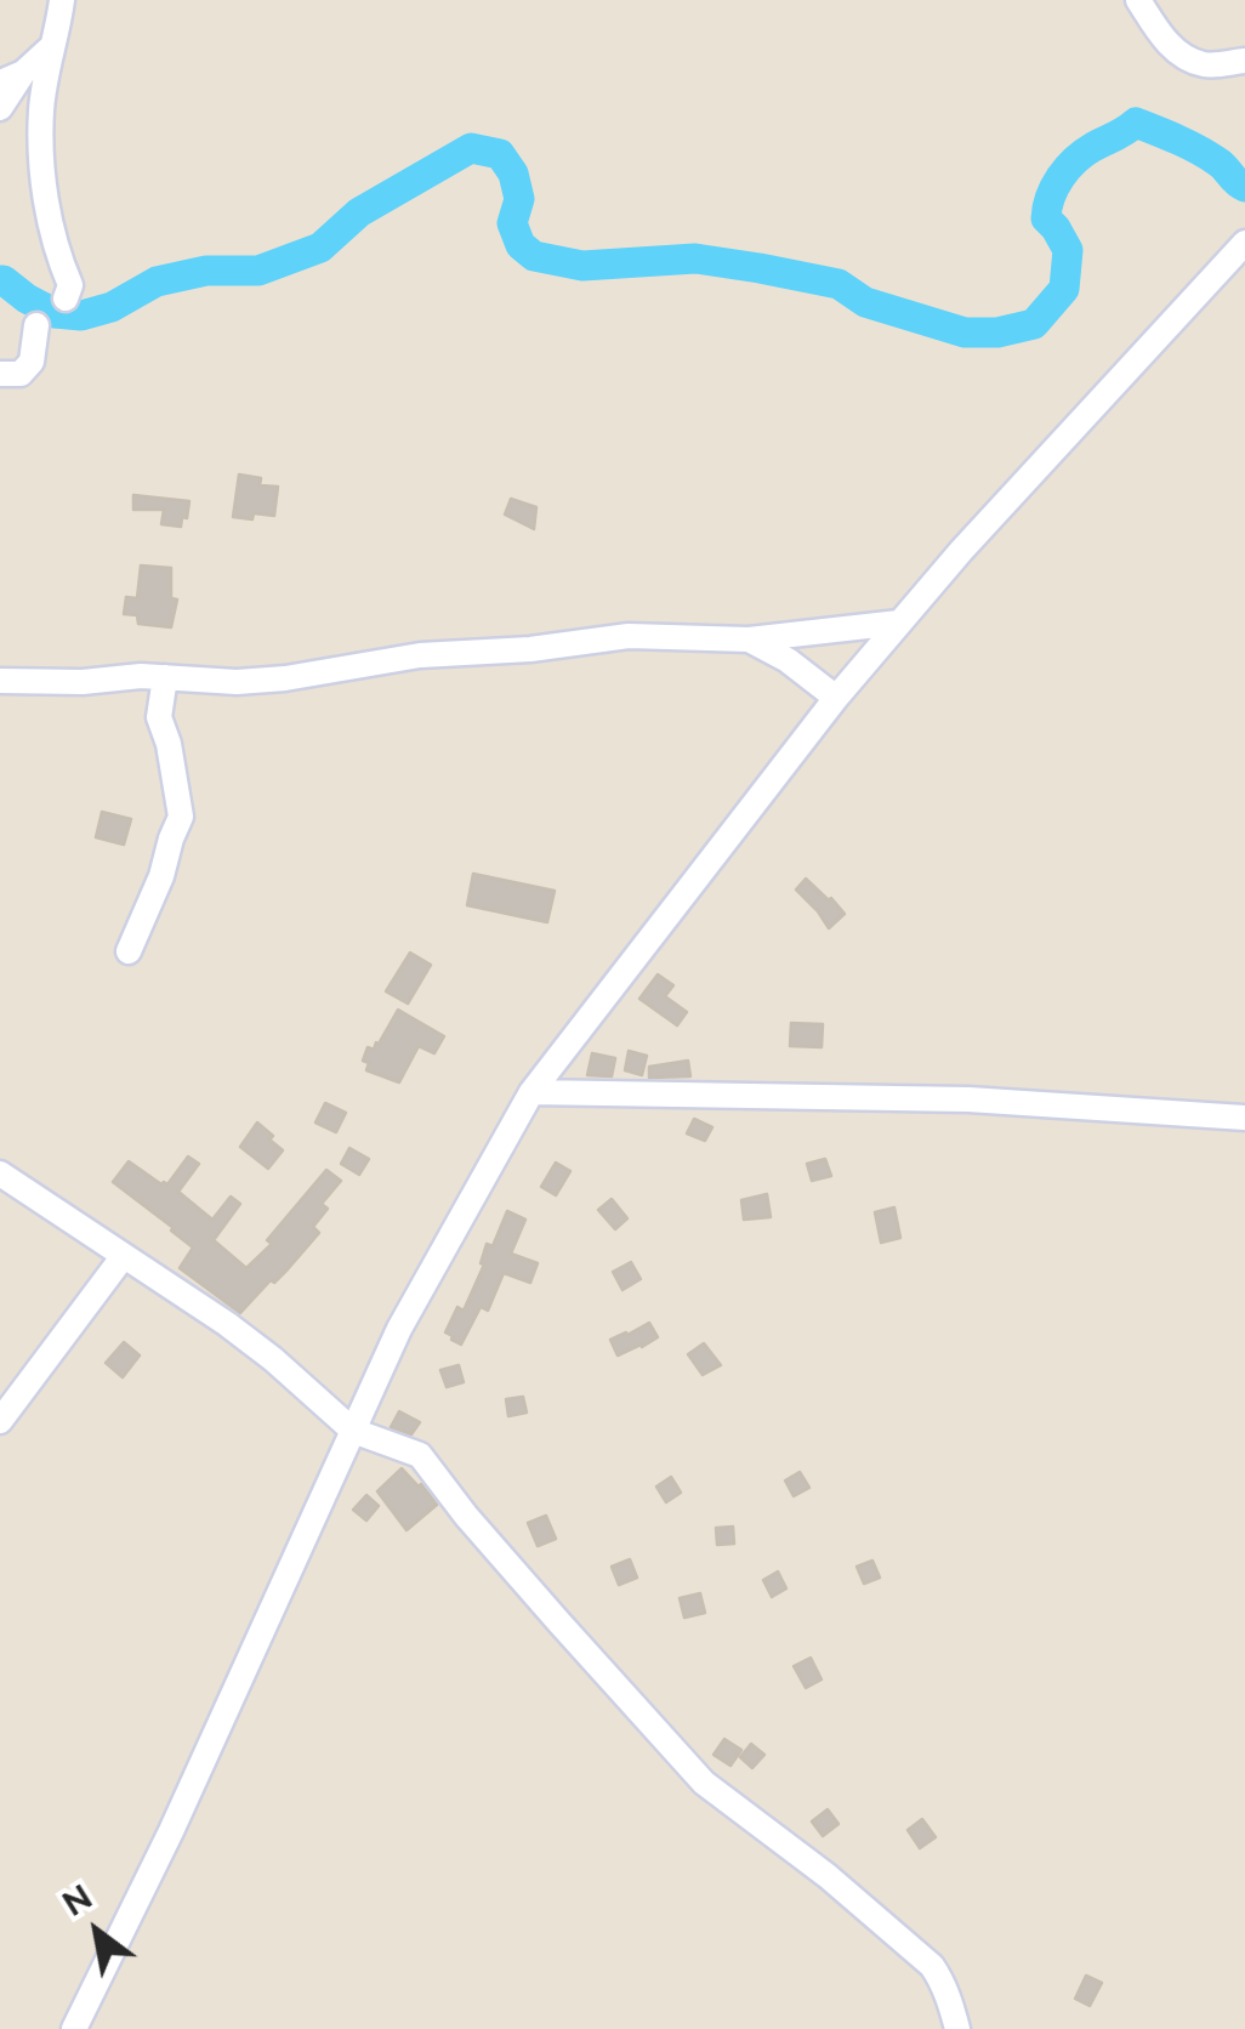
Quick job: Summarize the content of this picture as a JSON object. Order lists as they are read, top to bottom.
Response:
{
  "north": "top left"
}
